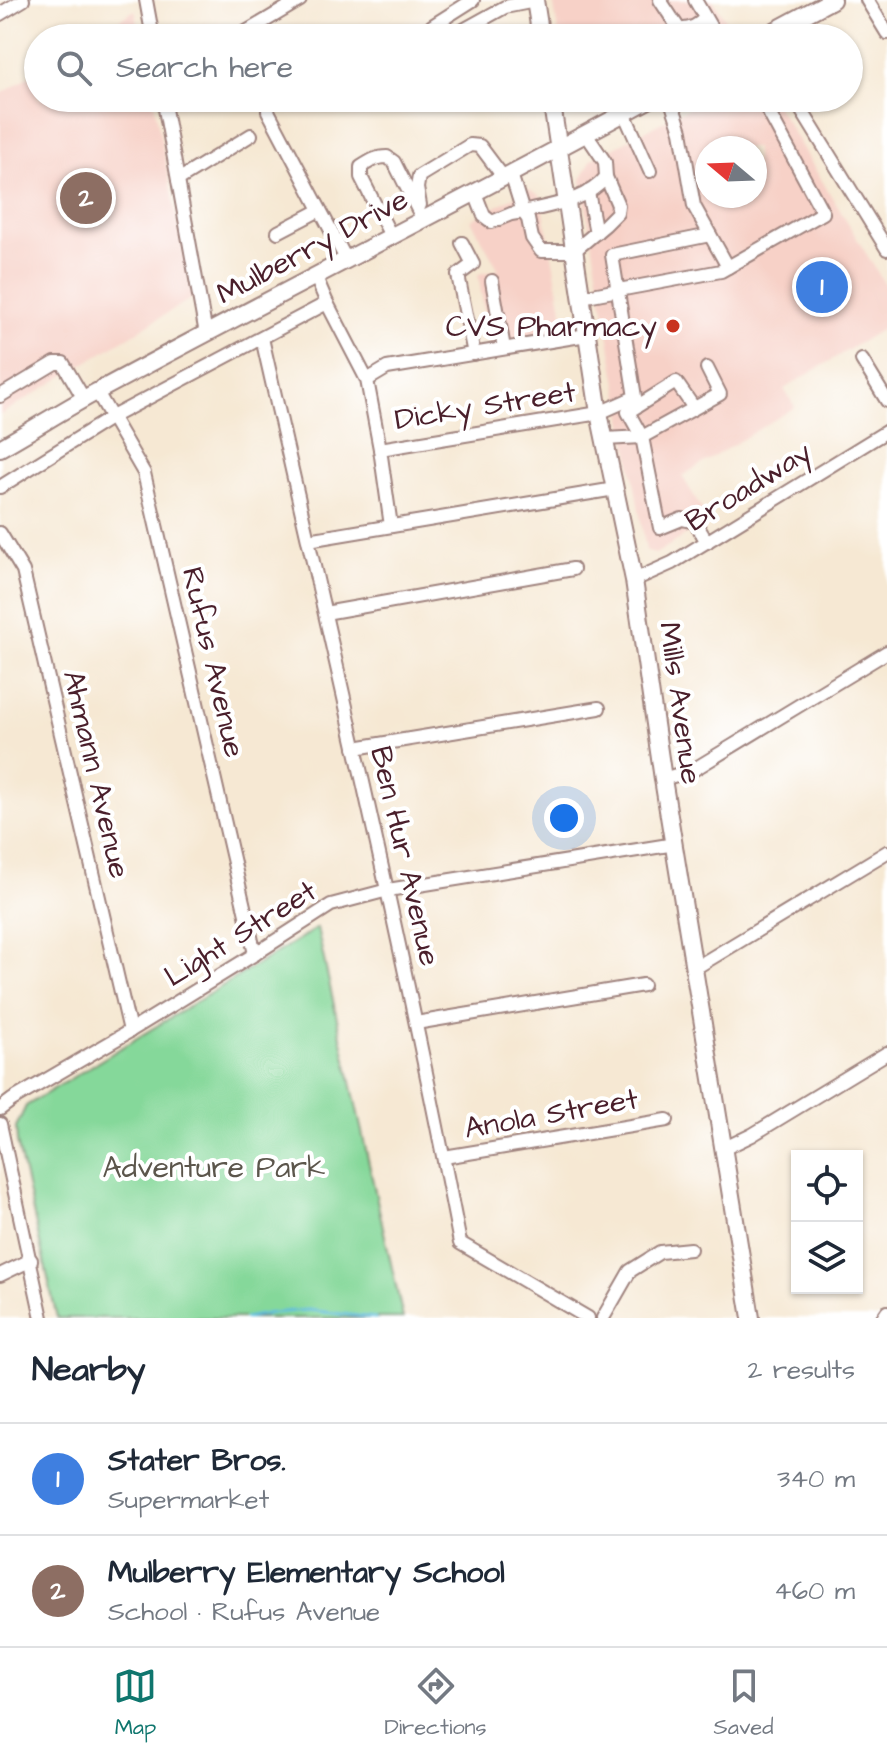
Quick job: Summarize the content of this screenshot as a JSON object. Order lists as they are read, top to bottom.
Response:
{
  "streets": {
    "main road": ["Mulberry Drive", "Mills Avenue"],
    "street": [
      "Dicky Street",
      "Broadway",
      "Rufus Avenue",
      "Ahmann Avenue",
      "Ben Hur Avenue",
      "Light Street",
      "Anola Street"
    ]
  },
  "crossings": [
    ["Mulberry Drive", "Rufus Avenue"],
    ["Mulberry Drive", "Mills Avenue"],
    ["Mulberry Drive", "Ben Hur Avenue"],
    ["Dicky Street", "Mills Avenue"],
    ["Broadway", "Mills Avenue"],
    ["Rufus Avenue", "Light Street"],
    ["Mills Avenue", "Light Street"],
    ["Ahmann Avenue", "Light Street"],
    ["Ben Hur Avenue", "Light Street"],
    ["Ben Hur Avenue", "Anola Street"]
  ],
  "parks": ["Adventure Park"],
  "places": ["CVS Pharmacy"],
  "north": "left",
  "page": {
    "search": "Search here",
    "pins": ["2", "1"],
    "heading": ["Nearby", "2 results"],
    "list": [
      {
        "mark": "1",
        "name": "Stater Bros.",
        "note": "Supermarket",
        "value": "340 m"
      },
      {
        "mark": "2",
        "name": "Mulberry Elementary School",
        "note": "School · Rufus Avenue",
        "value": "460 m"
      }
    ],
    "nav": ["Map", "Directions", "Saved"]
  }
}
